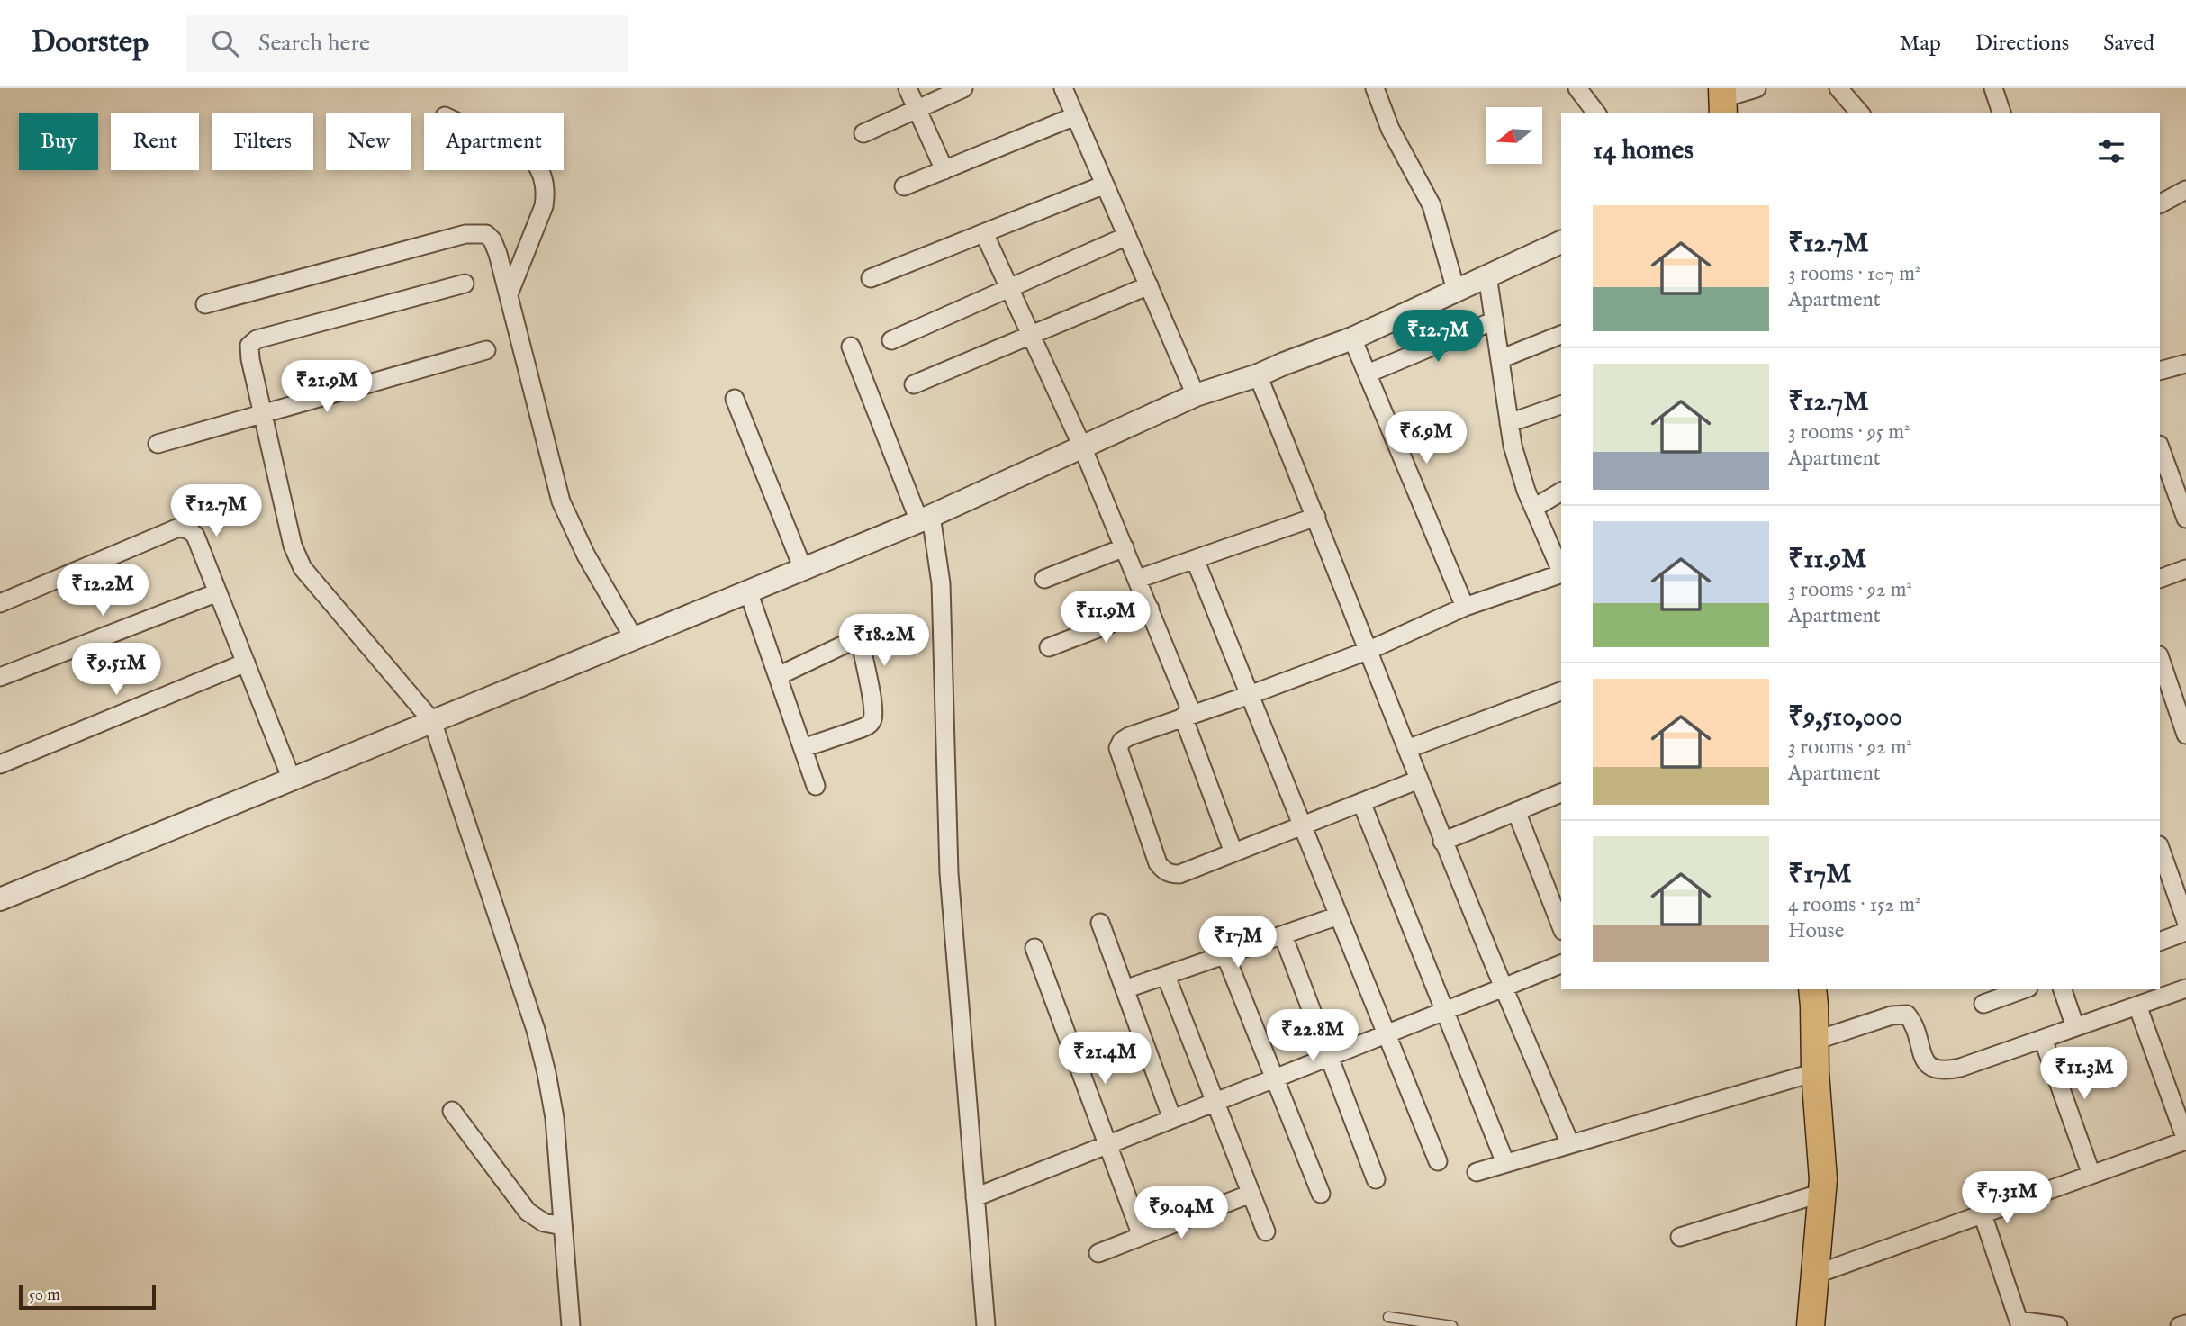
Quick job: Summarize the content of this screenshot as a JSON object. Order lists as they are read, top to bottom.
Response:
{
  "scale_bar": "50 m",
  "north": "left",
  "page": {
    "header": "Doorstep",
    "search": "Search here",
    "nav": ["Map", "Directions", "Saved"],
    "chip": [
      "Buy",
      "Rent",
      "Filters",
      "New",
      "Apartment"
    ],
    "heading": "14 homes",
    "list": [
      {
        "name": "₹12.7M",
        "note": "3 rooms · 107 m² · Apartment"
      },
      {
        "name": "₹12.7M",
        "note": "3 rooms · 95 m² · Apartment"
      },
      {
        "name": "₹11.9M",
        "note": "3 rooms · 92 m² · Apartment"
      },
      {
        "name": "₹9,510,000",
        "note": "3 rooms · 92 m² · Apartment"
      },
      {
        "name": "₹17M",
        "note": "4 rooms · 152 m² · House"
      }
    ],
    "price": [
      "₹12.7M",
      "₹21.9M",
      "₹6.9M",
      "₹12.7M",
      "₹12.2M",
      "₹11.9M",
      "₹18.2M",
      "₹9.51M",
      "₹17M",
      "₹22.8M",
      "₹21.4M",
      "₹11.3M",
      "₹7.31M",
      "₹9.04M"
    ],
    "scale": "50 m"
  }
}
